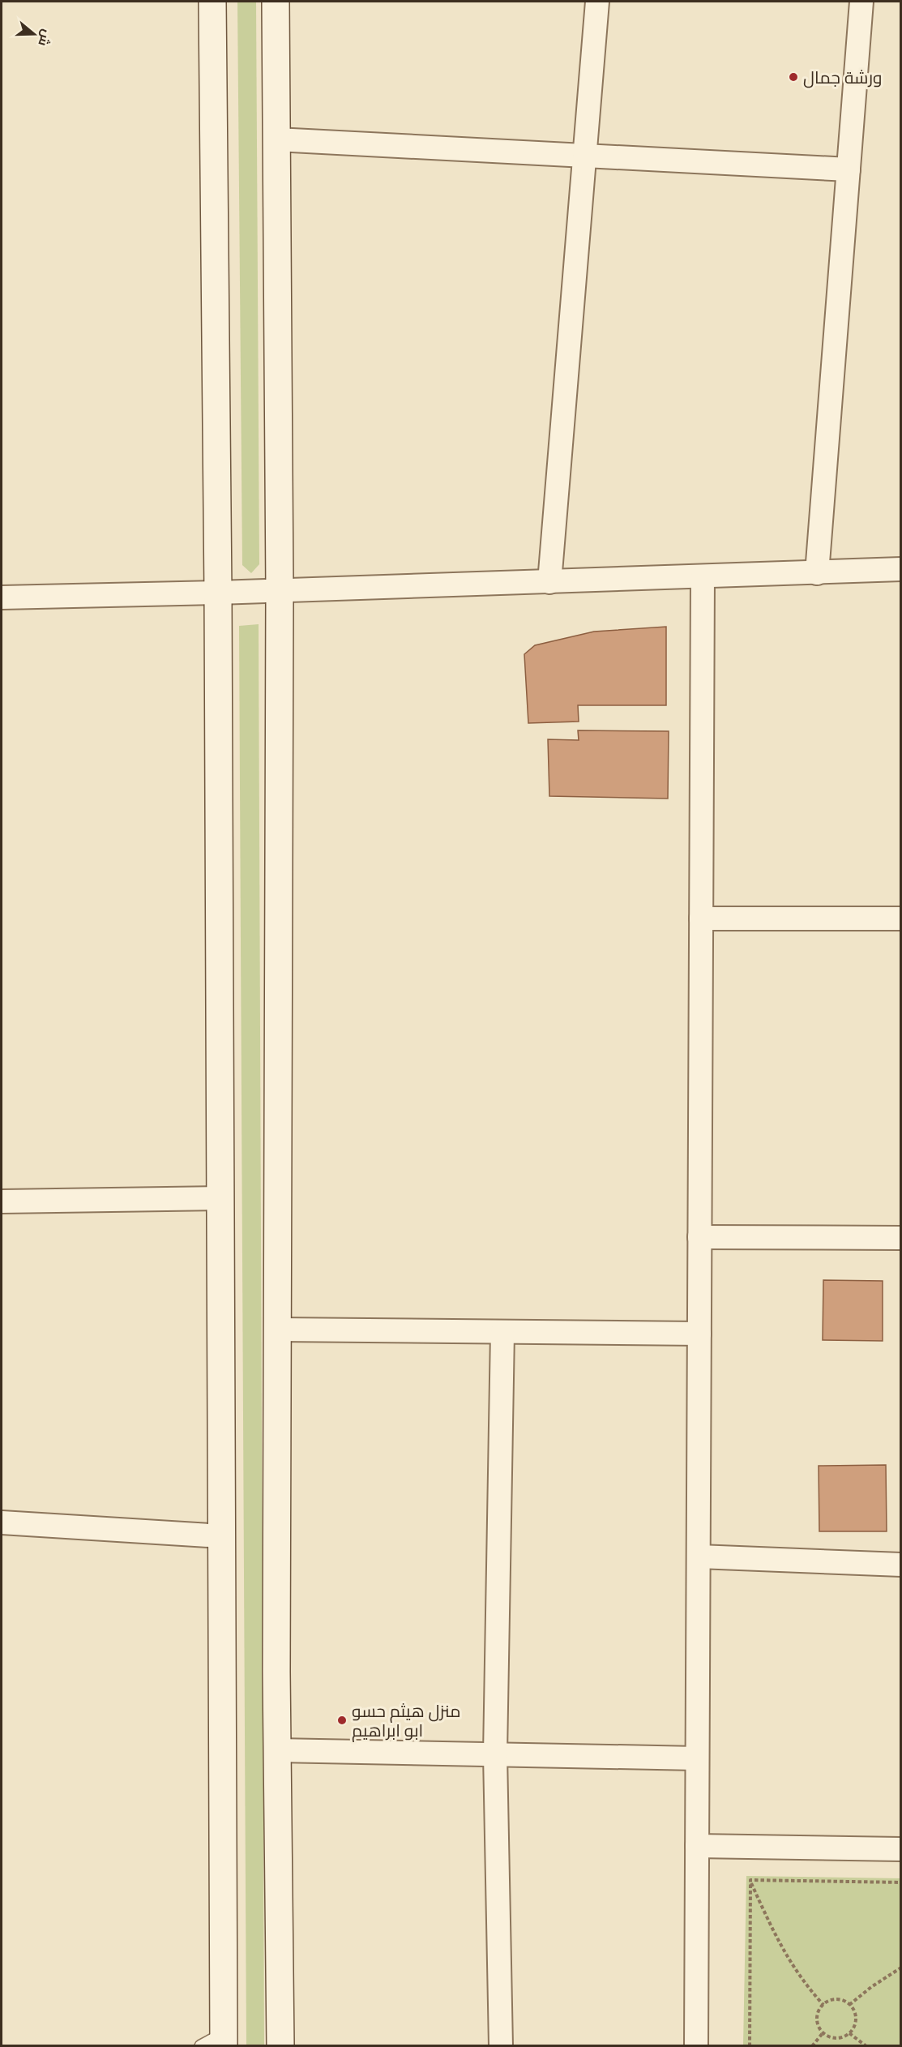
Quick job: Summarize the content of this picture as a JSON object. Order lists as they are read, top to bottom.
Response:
{
  "places": ["ورشة جمال", "منزل هيثم حسو ابو ابراهيم"],
  "north": "right"
}
